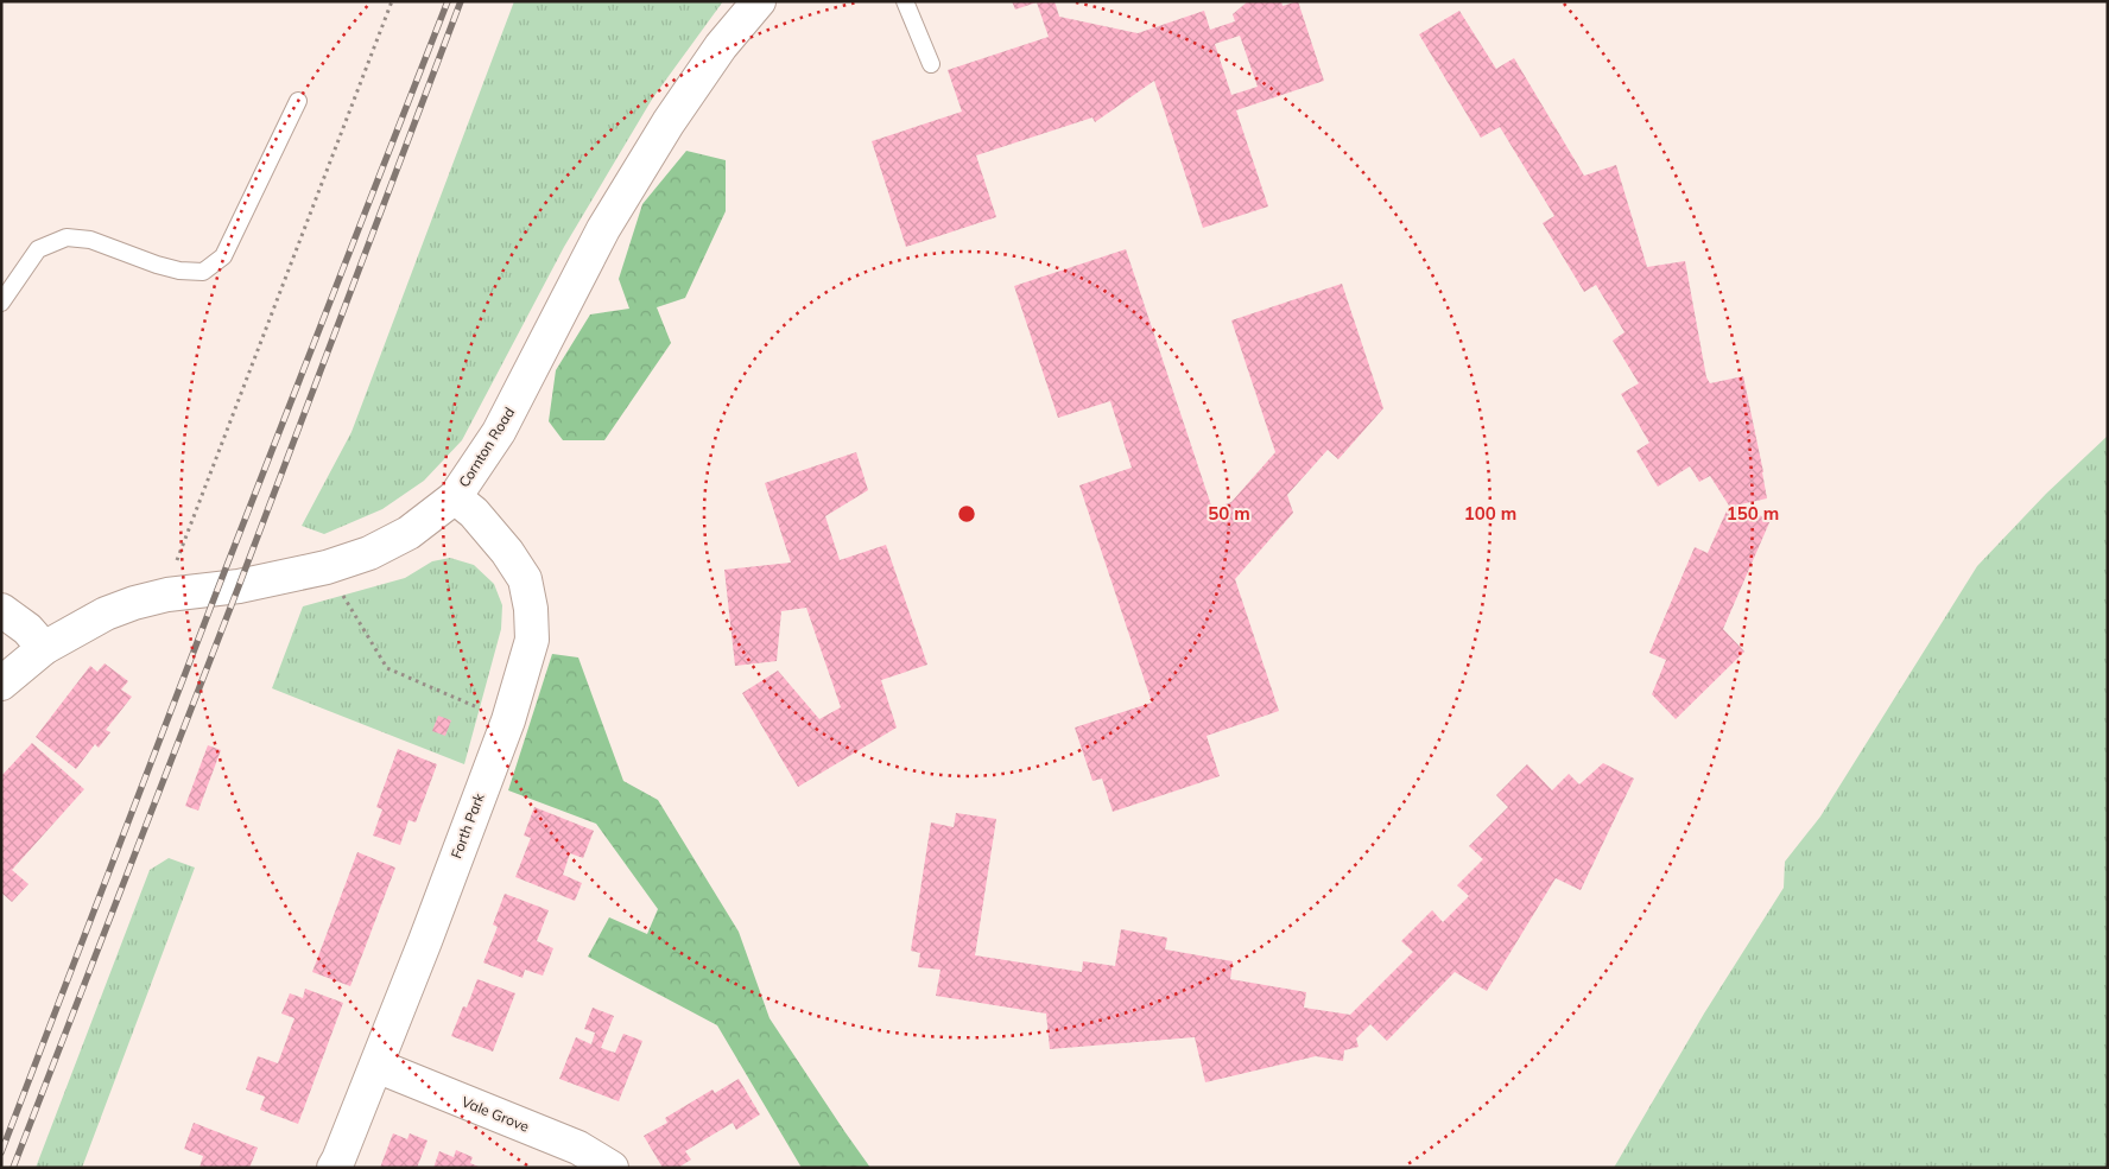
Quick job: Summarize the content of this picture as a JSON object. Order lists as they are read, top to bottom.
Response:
{
  "streets": {
    "main road": ["Cornton Road", "Forth Park", "Vale Grove"]
  },
  "crossings": [
    ["Cornton Road", "Forth Park"],
    ["Forth Park", "Vale Grove"]
  ],
  "rings": ["50 m", "100 m", "150 m"]
}
